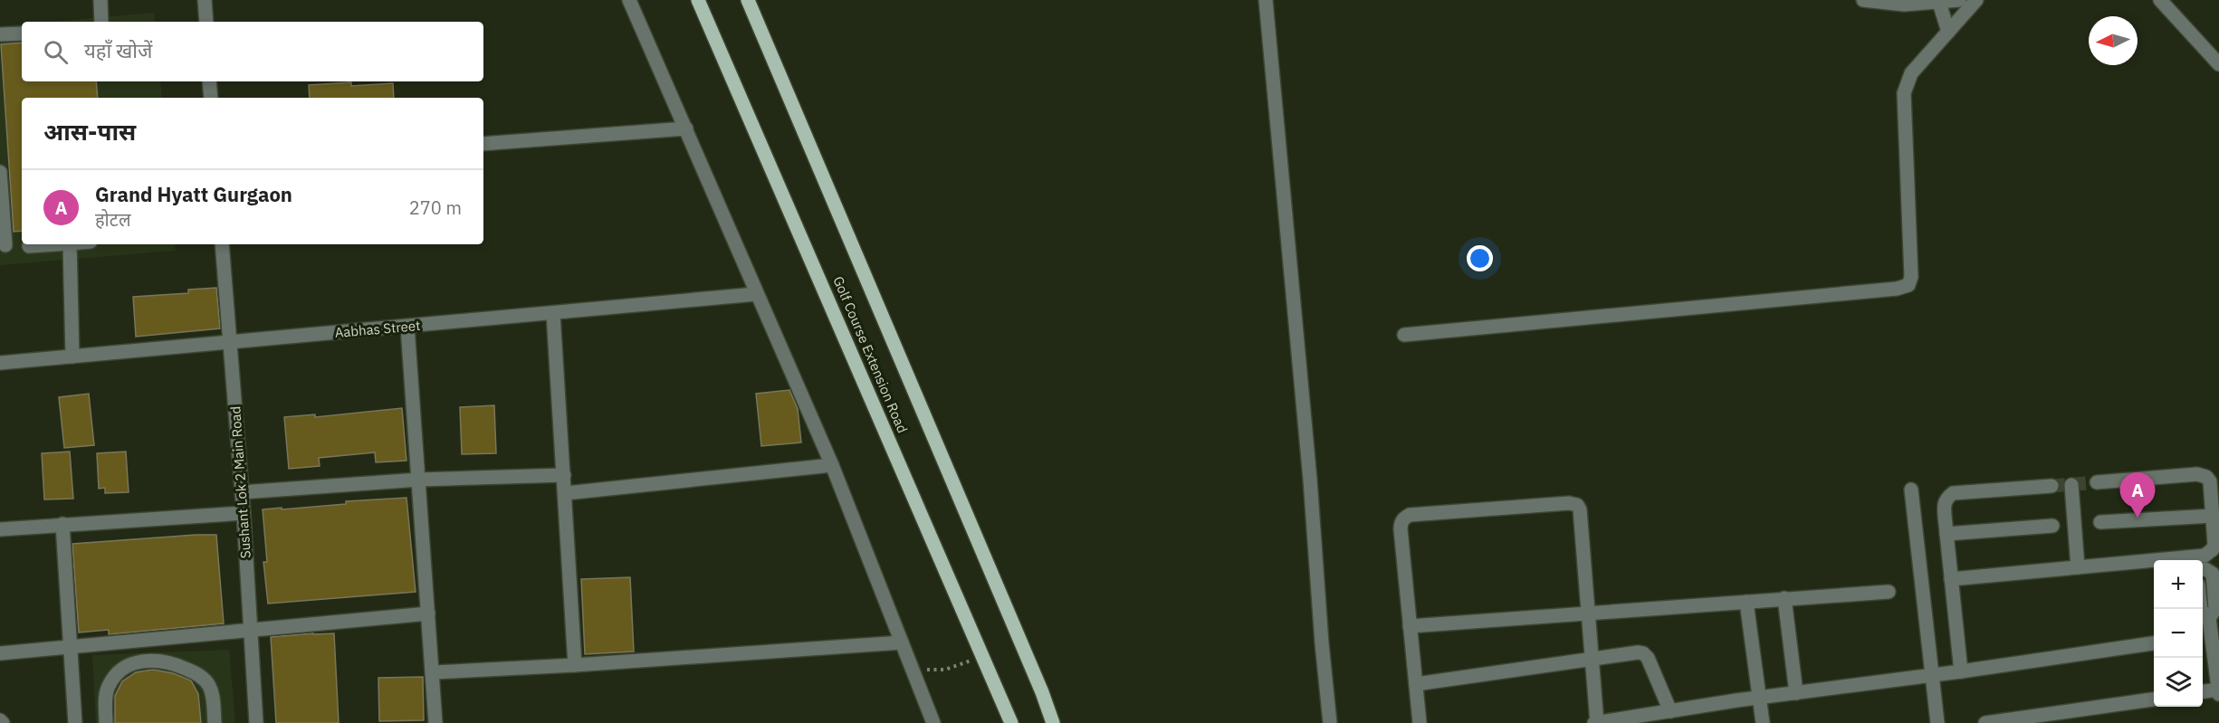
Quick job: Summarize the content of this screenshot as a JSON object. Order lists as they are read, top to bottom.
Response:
{
  "streets": {
    "main road": ["Golf Course Extension Road"],
    "street": ["Aabhas Street", "Sushant Lok 2 Main Road"]
  },
  "crossings": [
    ["Aabhas Street", "Sushant Lok 2 Main Road"]
  ],
  "north": "left",
  "page": {
    "search": "यहाँ खोजें",
    "heading": "आस-पास",
    "list": [
      {
        "mark": "A",
        "name": "Grand Hyatt Gurgaon",
        "note": "होटल",
        "value": "270 m"
      }
    ],
    "pins": "A",
    "map_buttons": ["+", "−"]
  }
}
